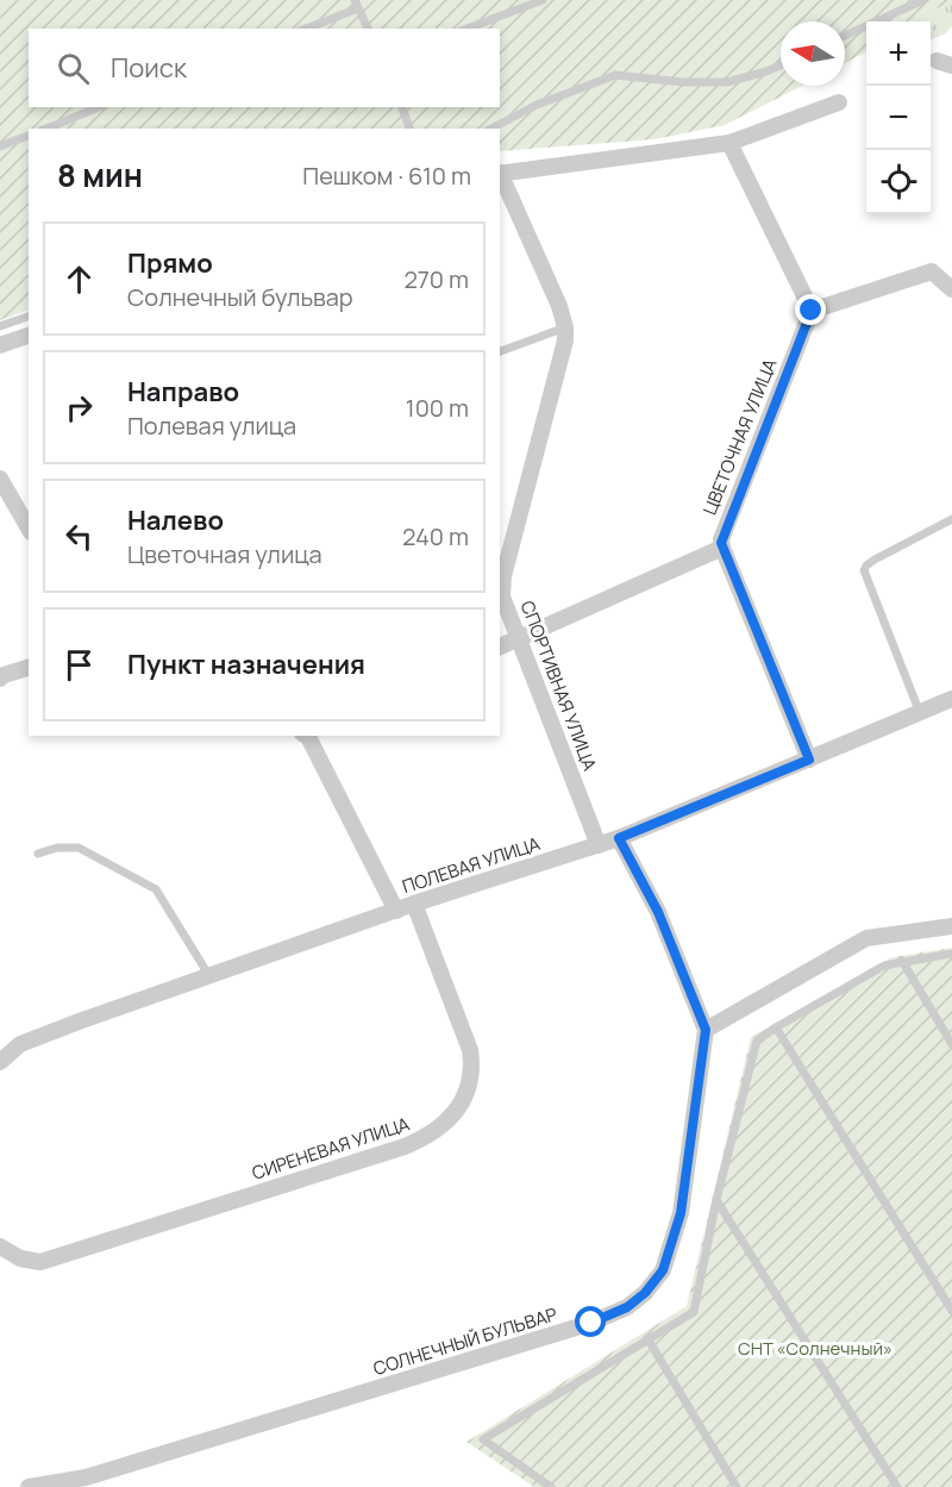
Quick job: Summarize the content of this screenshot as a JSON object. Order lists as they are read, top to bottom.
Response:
{
  "streets": {
    "street": [
      "ЦВЕТОЧНАЯ УЛИЦА",
      "СПОРТИВНАЯ УЛИЦА",
      "ПОЛЕВАЯ УЛИЦА",
      "СИРЕНЕВАЯ УЛИЦА",
      "СОЛНЕЧНЫЙ БУЛЬВАР"
    ]
  },
  "crossings": [
    ["СПОРТИВНАЯ УЛИЦА", "ПОЛЕВАЯ УЛИЦА"],
    ["ПОЛЕВАЯ УЛИЦА", "СИРЕНЕВАЯ УЛИЦА"],
    ["ПОЛЕВАЯ УЛИЦА", "СОЛНЕЧНЫЙ БУЛЬВАР"]
  ],
  "parks": ["СНТ «Солнечный»"],
  "north": "left",
  "page": {
    "map_buttons": ["+", "−"],
    "search": "Поиск",
    "heading": ["8 мин", "Пешком · 610 m"],
    "list": [
      ["Прямо", "Солнечный бульвар", "270 m"],
      ["Направо", "Полевая улица", "100 m"],
      ["Налево", "Цветочная улица", "240 m"],
      "Пункт назначения"
    ]
  }
}
